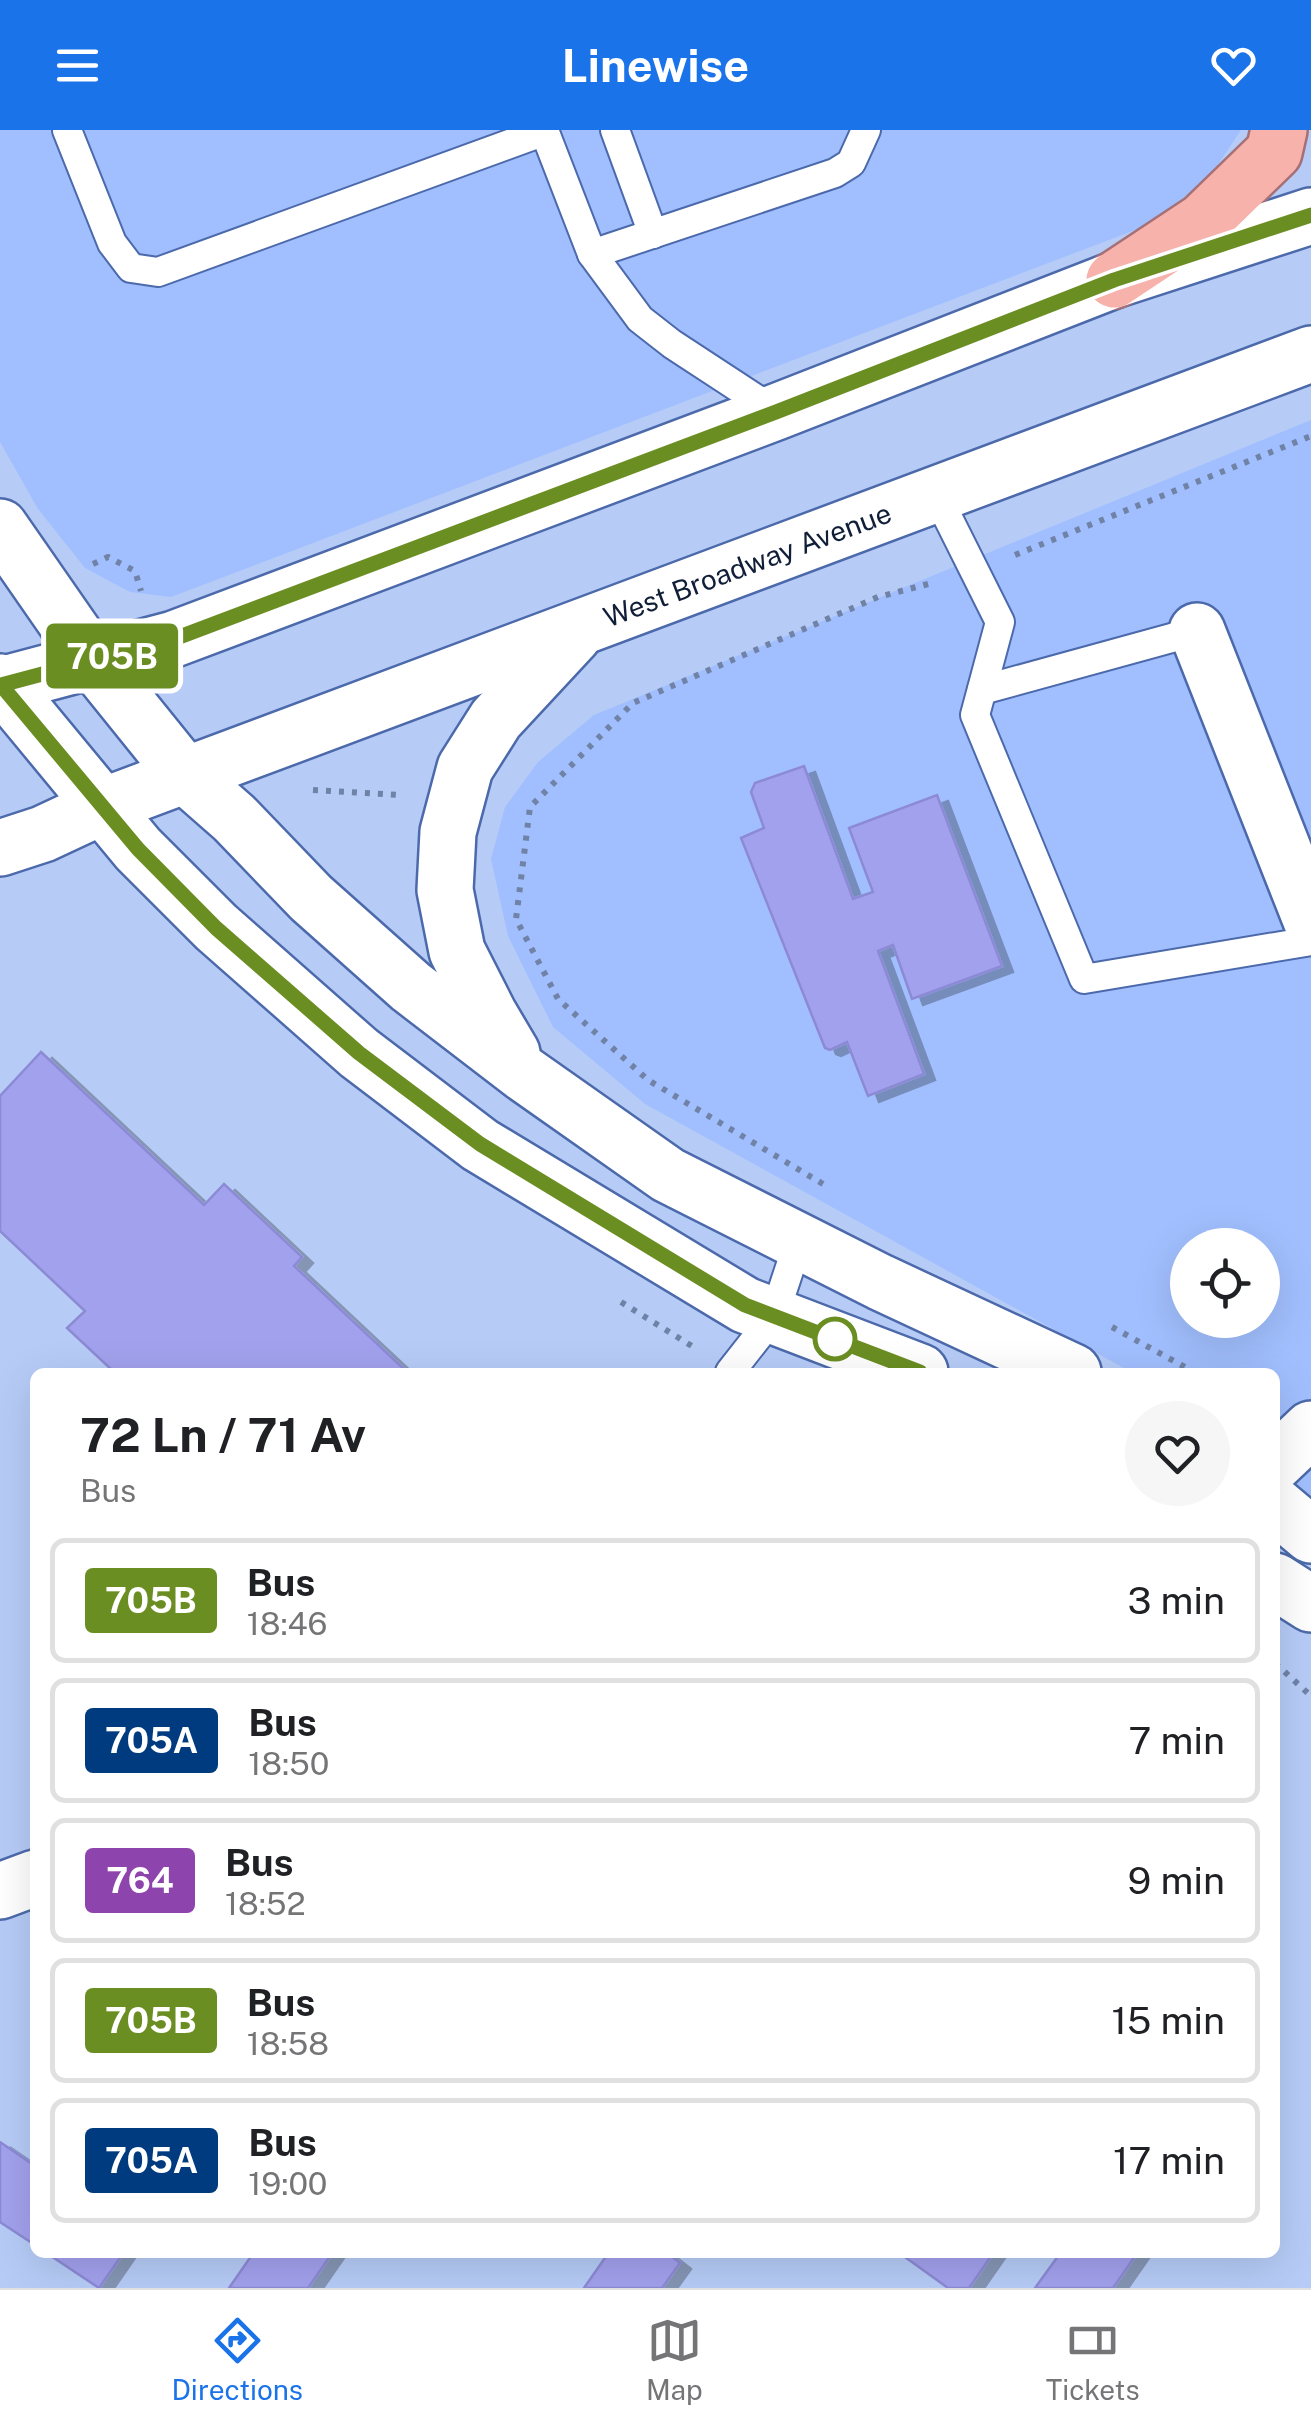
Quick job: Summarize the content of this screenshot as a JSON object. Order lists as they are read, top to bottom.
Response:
{
  "streets": {
    "street": ["West Broadway Avenue"]
  },
  "lines": ["bus line 705B"],
  "page": {
    "header": "Linewise",
    "on_map": "705B",
    "heading": ["72 Ln / 71 Av", "Bus"],
    "list": [
      {
        "mark": "705B",
        "name": "Bus",
        "note": "18:46",
        "value": "3 min"
      },
      {
        "mark": "705A",
        "name": "Bus",
        "note": "18:50",
        "value": "7 min"
      },
      {
        "mark": "764",
        "name": "Bus",
        "note": "18:52",
        "value": "9 min"
      },
      {
        "mark": "705B",
        "name": "Bus",
        "note": "18:58",
        "value": "15 min"
      },
      {
        "mark": "705A",
        "name": "Bus",
        "note": "19:00",
        "value": "17 min"
      }
    ],
    "tabs": ["Directions", "Map", "Tickets"]
  }
}
